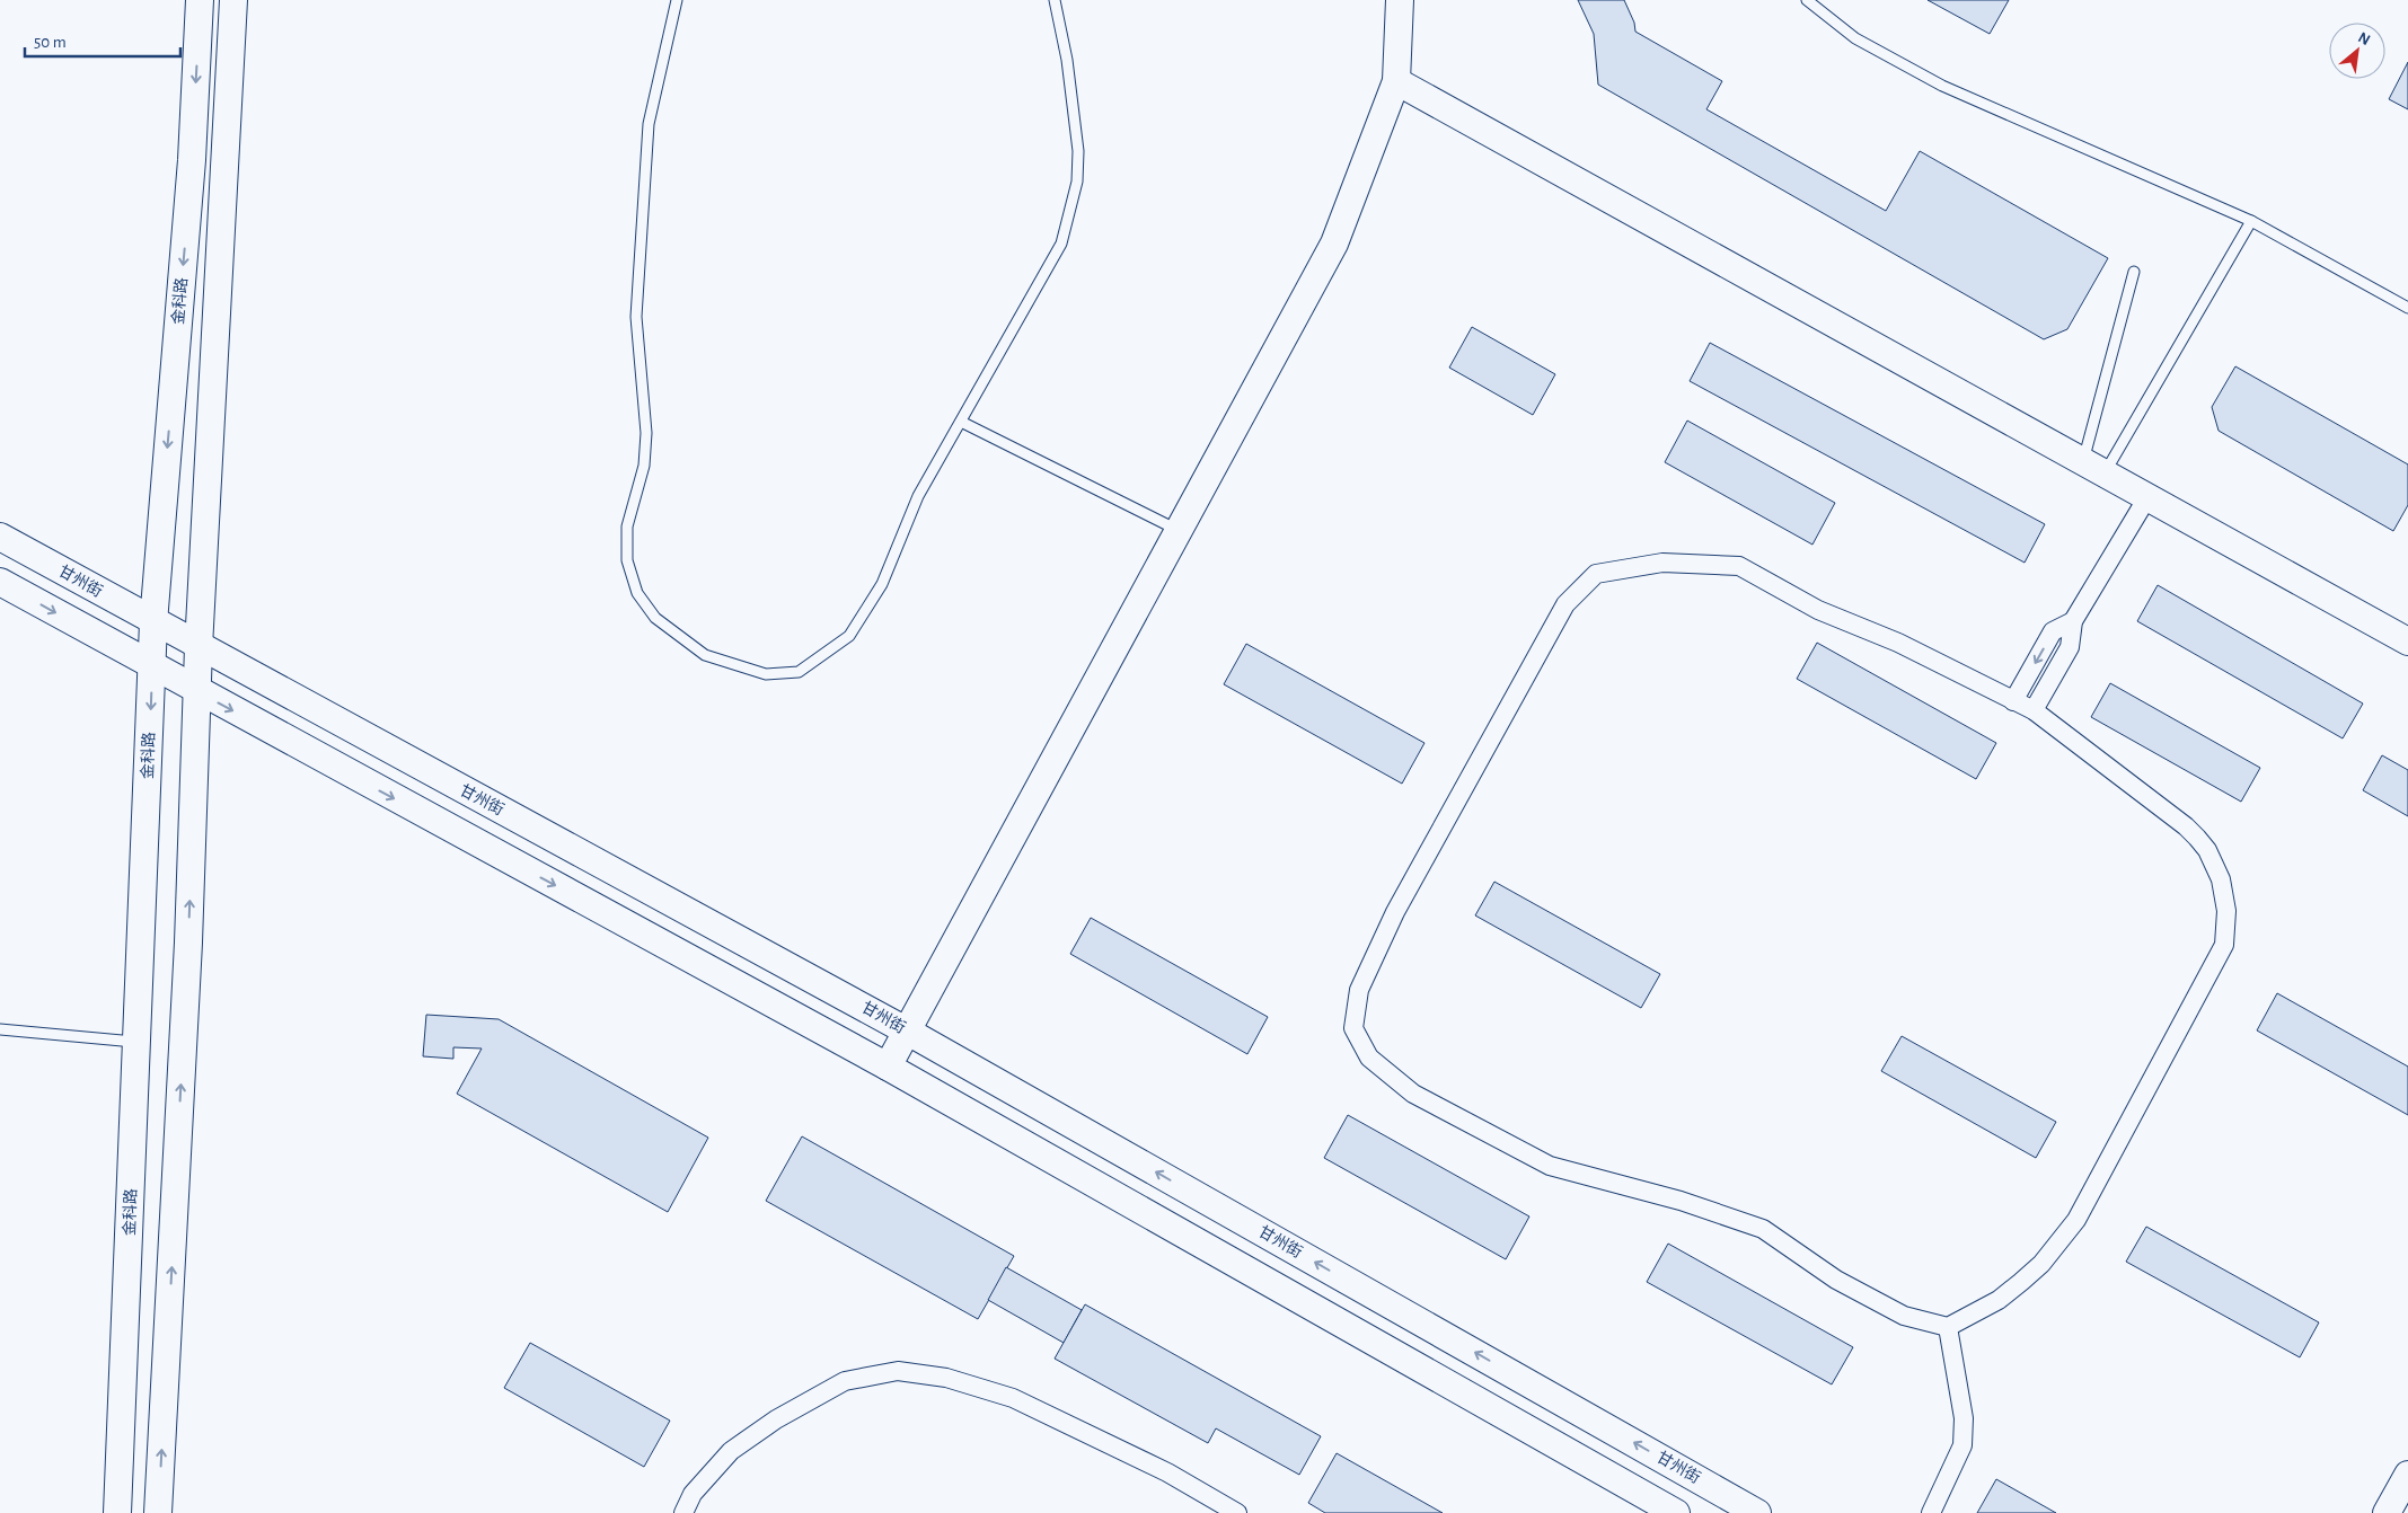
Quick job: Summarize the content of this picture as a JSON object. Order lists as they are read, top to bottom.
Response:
{
  "streets": {
    "street": ["金科路", "甘州街"]
  },
  "crossings": [
    ["金科路", "甘州街"]
  ],
  "scale_bar": "50 m",
  "north": "top right"
}
